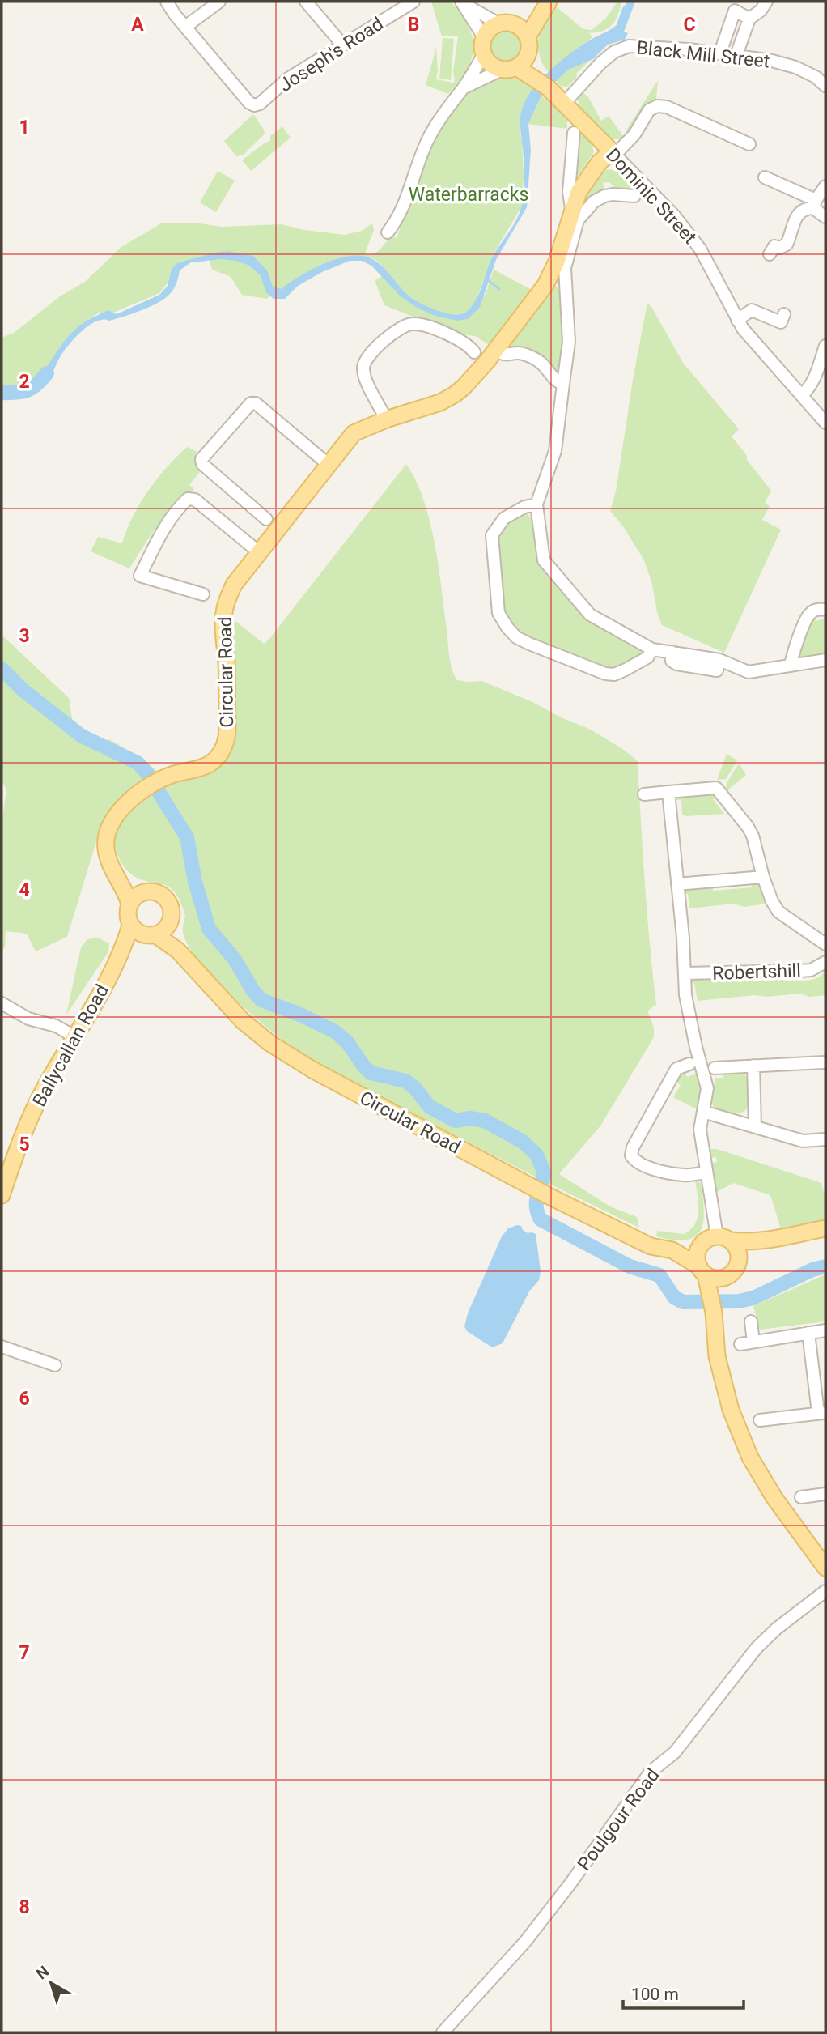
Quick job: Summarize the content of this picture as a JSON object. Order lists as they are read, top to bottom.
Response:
{
  "streets": {
    "main road": ["Dominic Street", "Circular Road", "Ballycallan Road"],
    "street": [
      "Joseph's Road",
      "Black Mill Street",
      "Robertshill",
      "Poulgour Road"
    ]
  },
  "crossings": [
    ["Black Mill Street", "Dominic Street"],
    ["Circular Road", "Robertshill"],
    ["Circular Road", "Ballycallan Road"]
  ],
  "parks": ["Waterbarracks"],
  "scale_bar": "100 m",
  "north": "top left",
  "grid": {
    "columns": ["A", "B", "C"],
    "rows": [
      "1",
      "2",
      "3",
      "4",
      "5",
      "6",
      "7",
      "8"
    ]
  }
}
